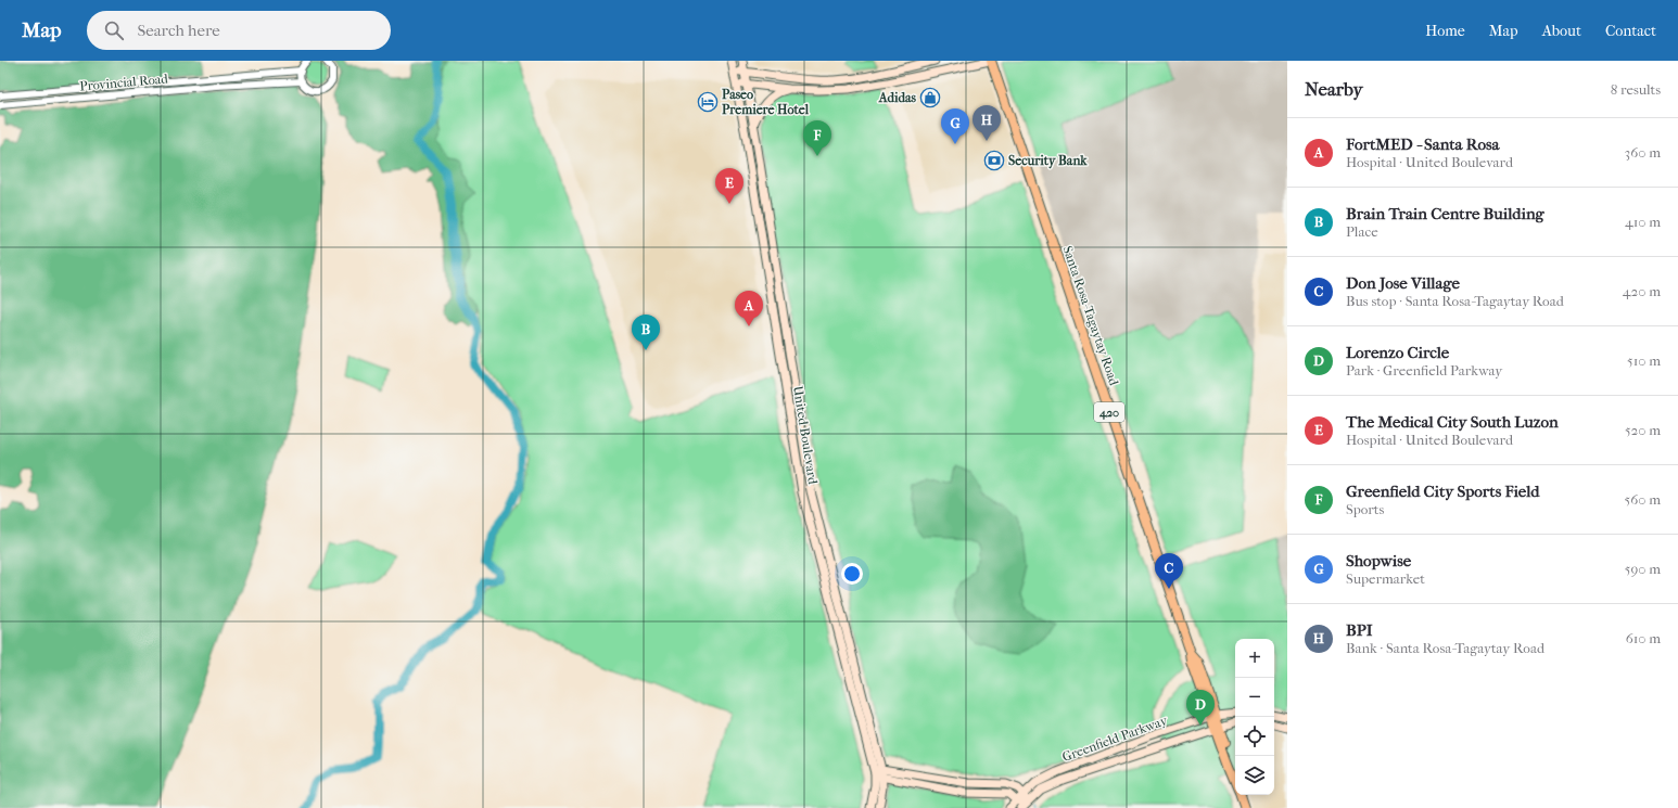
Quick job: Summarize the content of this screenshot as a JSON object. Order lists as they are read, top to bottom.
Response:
{
  "streets": {
    "main road": [
      "Santa Rosa-Tagaytay Road",
      "420",
      "United Boulevard",
      "Greenfield Parkway"
    ],
    "street": ["Provincial Road"]
  },
  "crossings": [
    ["Santa Rosa-Tagaytay Road", "Greenfield Parkway"]
  ],
  "places": {
    "shop": ["Adidas"],
    "hotel": ["Paseo Premiere Hotel"],
    "bank": ["Security Bank"]
  },
  "page": {
    "header": "Map",
    "search": "Search here",
    "nav": [
      "Home",
      "Map",
      "About",
      "Contact"
    ],
    "heading": ["Nearby", "8 results"],
    "pins": [
      "H",
      "G",
      "F",
      "E",
      "A",
      "B",
      "C",
      "D"
    ],
    "list": [
      {
        "mark": "A",
        "name": "FortMED - Santa Rosa",
        "note": "Hospital · United Boulevard",
        "value": "360 m"
      },
      {
        "mark": "B",
        "name": "Brain Train Centre Building",
        "note": "Place",
        "value": "410 m"
      },
      {
        "mark": "C",
        "name": "Don Jose Village",
        "note": "Bus stop · Santa Rosa-Tagaytay Road",
        "value": "420 m"
      },
      {
        "mark": "D",
        "name": "Lorenzo Circle",
        "note": "Park · Greenfield Parkway",
        "value": "510 m"
      },
      {
        "mark": "E",
        "name": "The Medical City South Luzon",
        "note": "Hospital · United Boulevard",
        "value": "520 m"
      },
      {
        "mark": "F",
        "name": "Greenfield City Sports Field",
        "note": "Sports",
        "value": "560 m"
      },
      {
        "mark": "G",
        "name": "Shopwise",
        "note": "Supermarket",
        "value": "590 m"
      },
      {
        "mark": "H",
        "name": "BPI",
        "note": "Bank · Santa Rosa-Tagaytay Road",
        "value": "610 m"
      }
    ],
    "map_buttons": ["+", "−"]
  }
}
